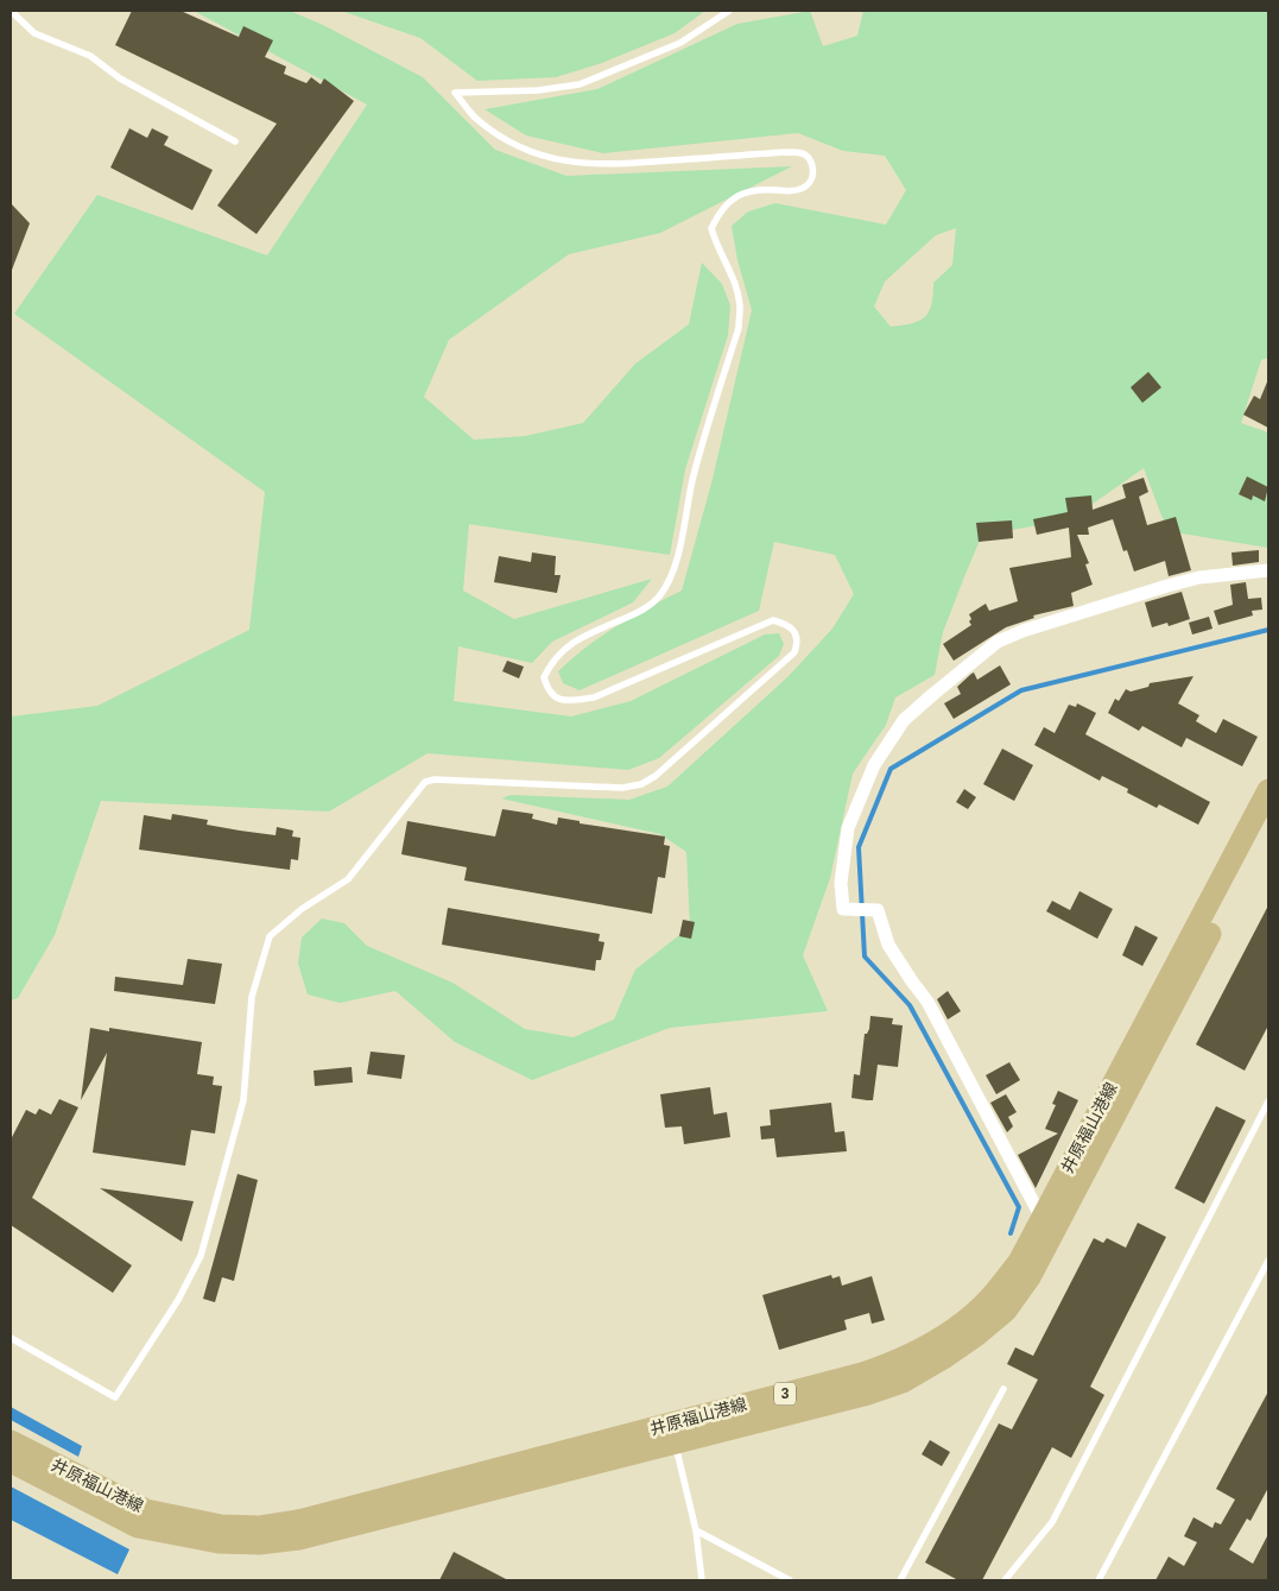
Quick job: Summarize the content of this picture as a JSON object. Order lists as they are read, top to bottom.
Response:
{
  "streets": {
    "main road": ["井原福山港線", "3"]
  }
}
